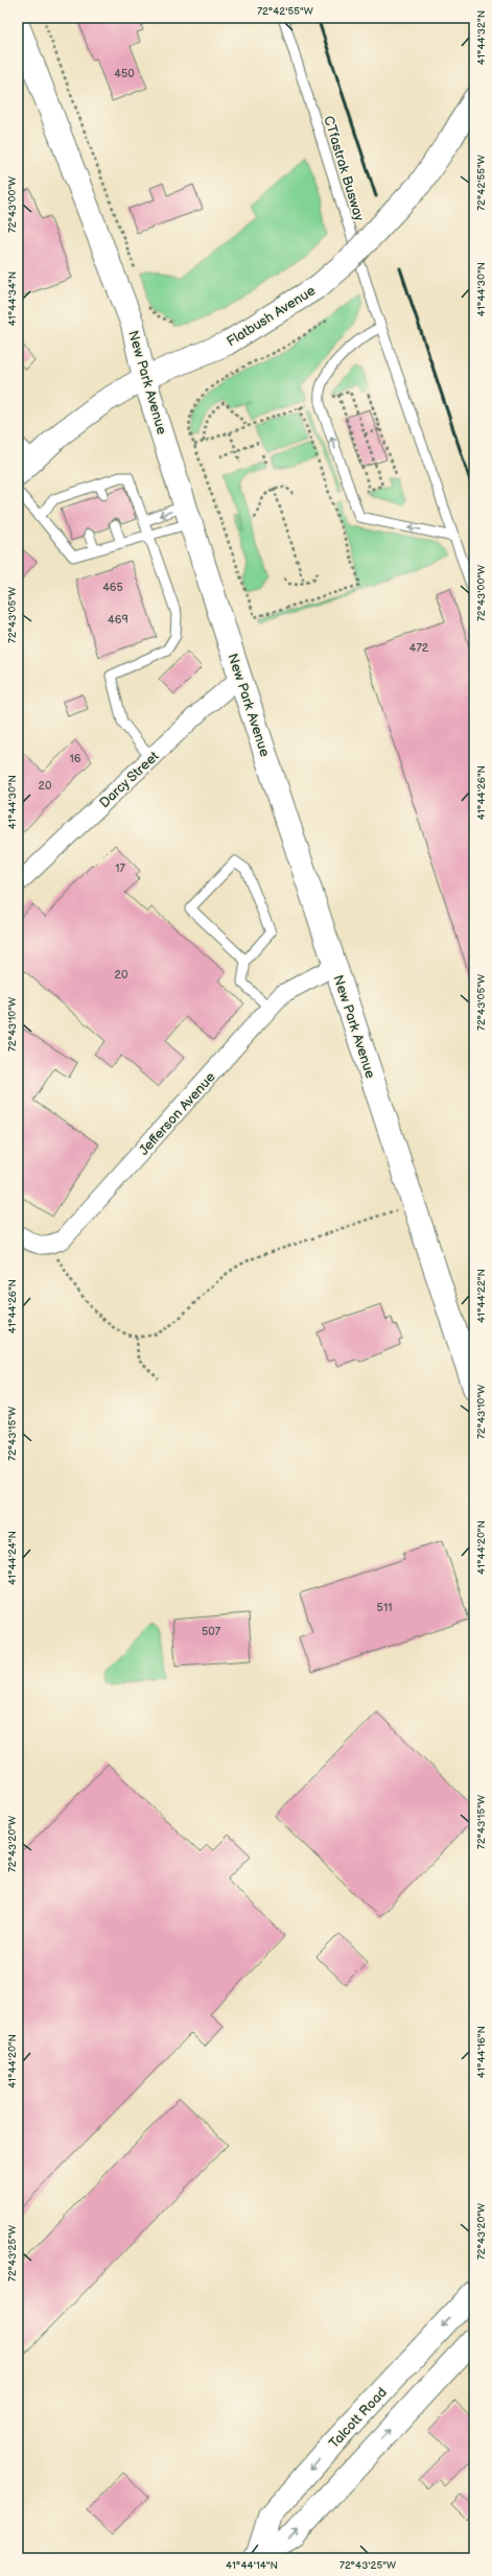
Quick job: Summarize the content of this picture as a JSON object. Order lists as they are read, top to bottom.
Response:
{
  "streets": {
    "main road": ["Flatbush Avenue", "New Park Avenue", "Talcott Road"],
    "street": ["Darcy Street", "Jefferson Avenue"],
    "lane": ["CTfastrak Busway"]
  },
  "crossings": [
    ["Flatbush Avenue", "New Park Avenue"],
    ["New Park Avenue", "Darcy Street"],
    ["New Park Avenue", "Jefferson Avenue"]
  ],
  "house_numbers": [
    "450",
    "465",
    "469",
    "472",
    "16",
    "20",
    "17",
    "20",
    "511",
    "507"
  ],
  "coordinates": [
    "72°42'55\"W",
    "41°44'32\"N",
    "72°43'00\"W",
    "41°44'30\"N",
    "41°44'34\"N",
    "72°43'05\"W",
    "41°44'26\"N",
    "72°43'10\"W",
    "41°44'22\"N",
    "72°43'15\"W",
    "41°44'20\"N",
    "41°44'24\"N",
    "72°43'20\"W",
    "41°44'16\"N",
    "72°43'25\"W",
    "41°44'14\"N"
  ]
}
